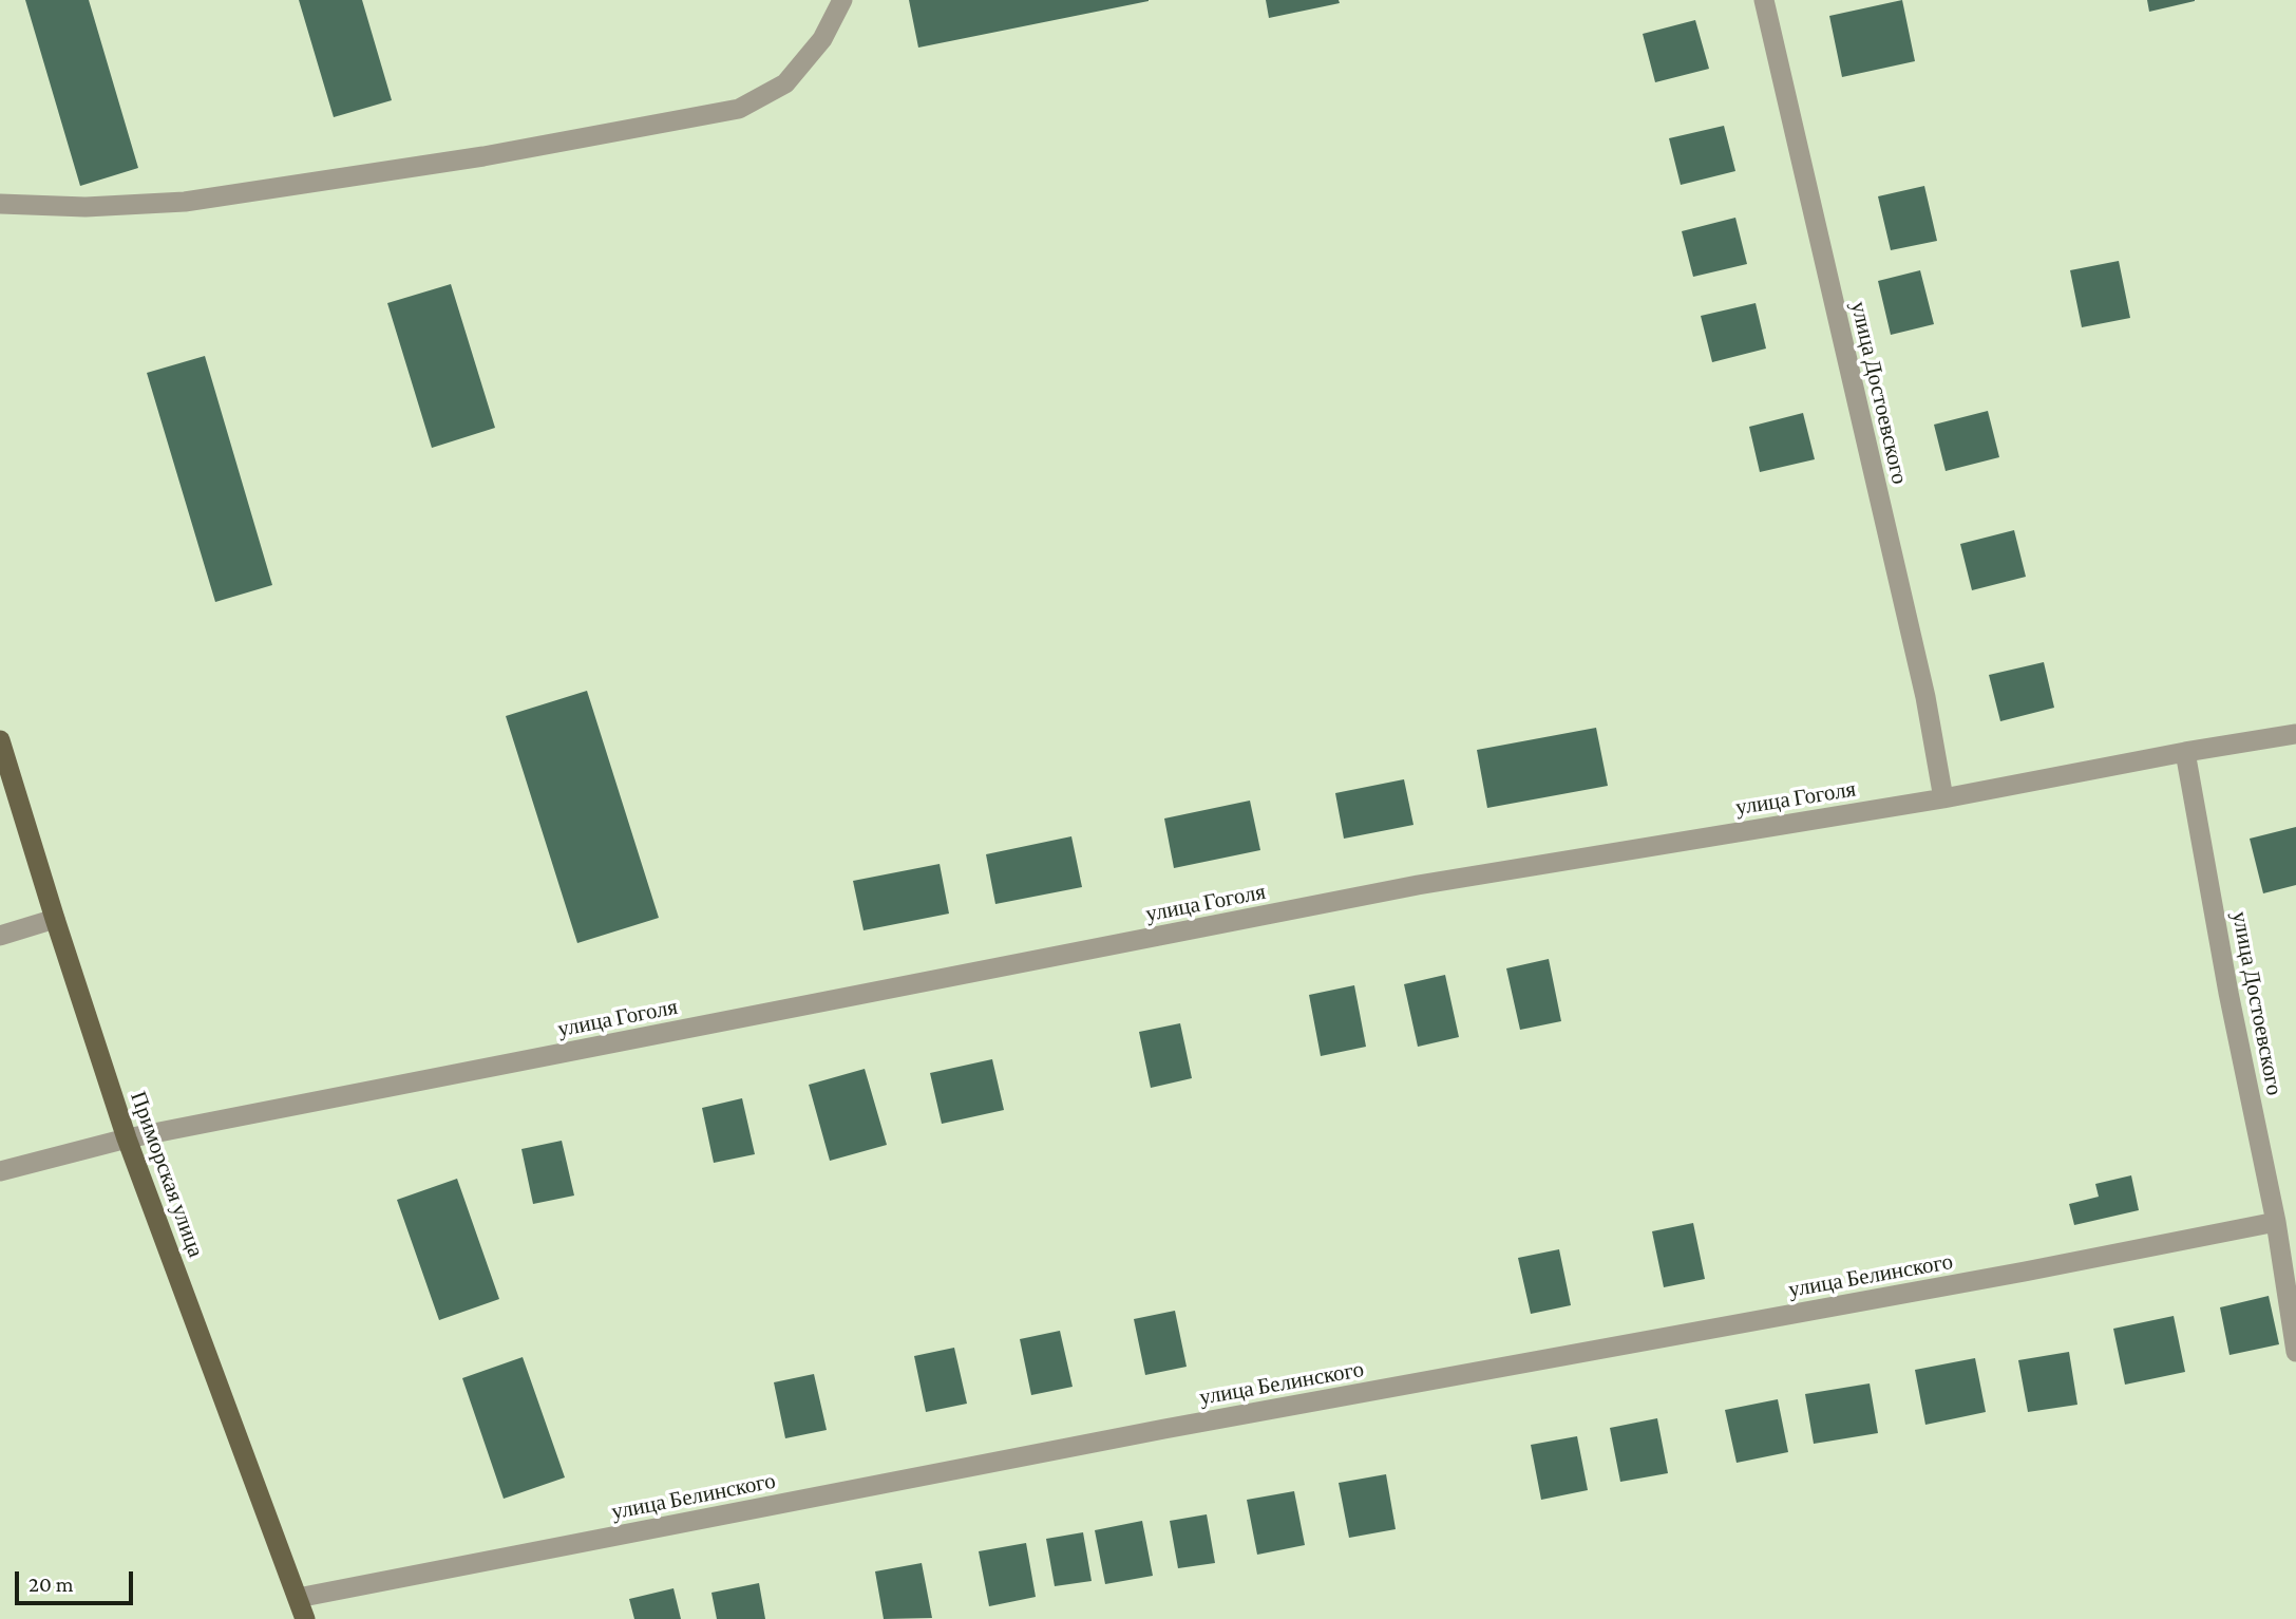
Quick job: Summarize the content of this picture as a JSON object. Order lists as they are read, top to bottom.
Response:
{
  "streets": {
    "main road": ["Приморская улица"],
    "lane": ["улица Достоевского", "улица Гоголя", "улица Белинского"]
  },
  "crossings": [
    ["улица Достоевского", "улица Гоголя"],
    ["улица Достоевского", "улица Белинского"],
    ["улица Гоголя", "Приморская улица"],
    ["Приморская улица", "улица Белинского"]
  ],
  "scale_bar": "20 m"
}
